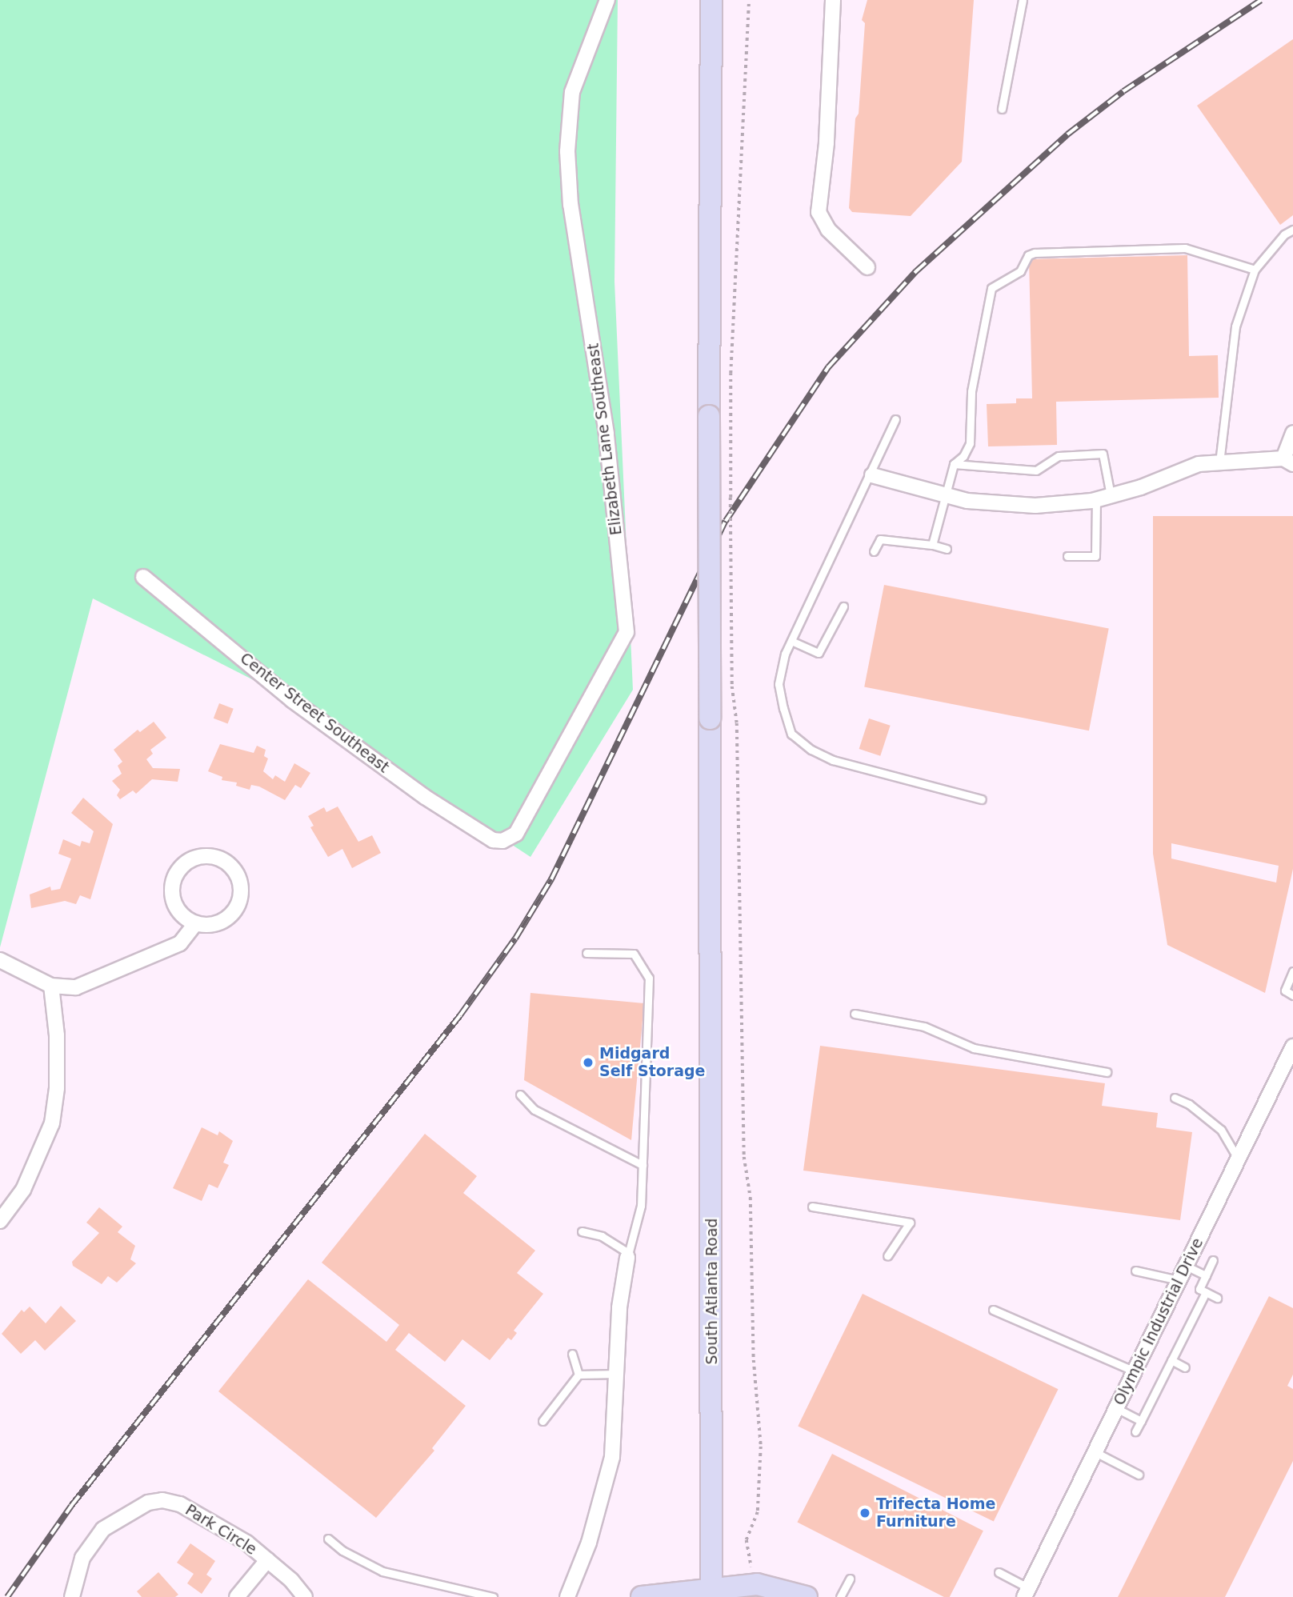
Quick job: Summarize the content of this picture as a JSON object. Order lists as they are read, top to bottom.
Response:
{
  "streets": {
    "main road": ["South Atlanta Road"],
    "street": [
      "Elizabeth Lane Southeast",
      "Center Street Southeast",
      "Olympic Industrial Drive",
      "Park Circle"
    ]
  },
  "crossings": [
    ["Elizabeth Lane Southeast", "Center Street Southeast"]
  ],
  "places": ["Midgard Self Storage", "Trifecta Home Furniture"]
}
